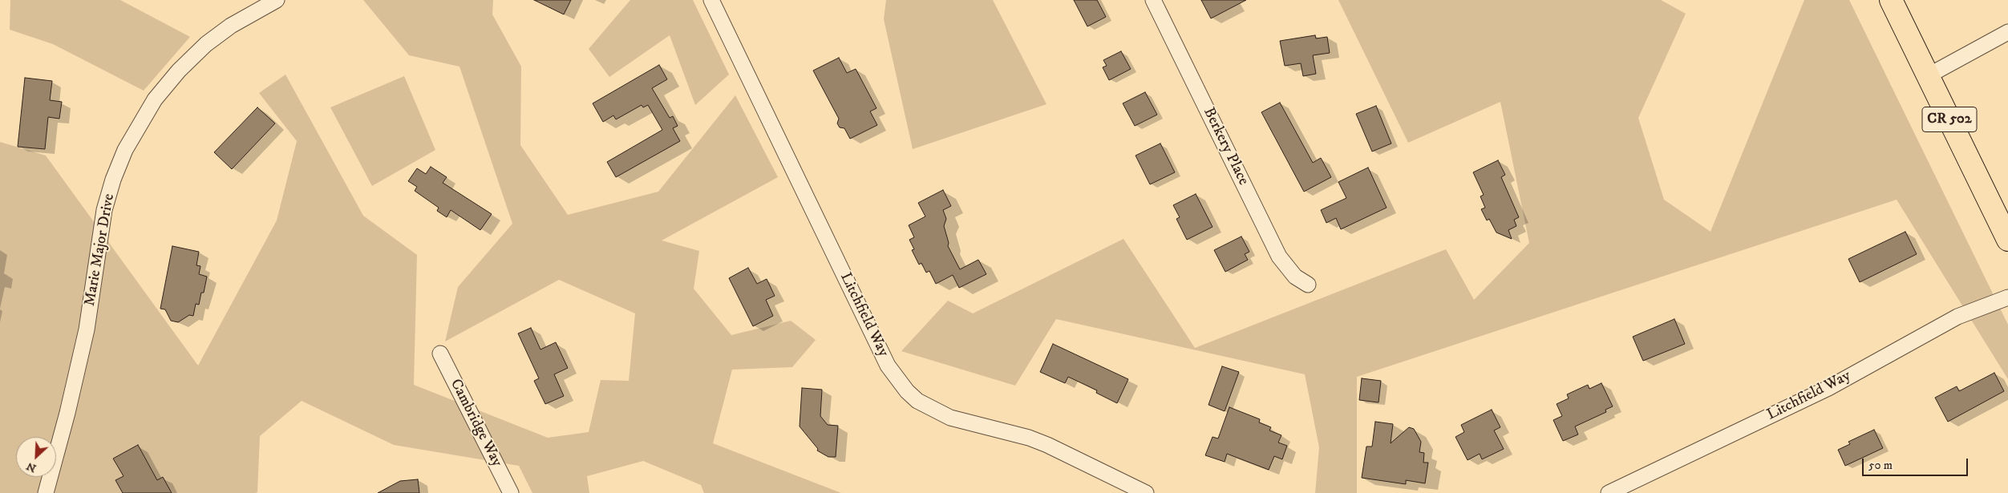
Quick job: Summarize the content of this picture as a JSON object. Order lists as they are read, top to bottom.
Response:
{
  "streets": {
    "main road": ["CR 502"],
    "street": [
      "Berkery Place",
      "Marie Major Drive",
      "Litchfield Way",
      "Cambridge Way"
    ]
  },
  "scale_bar": "50 m",
  "north": "bottom left"
}
